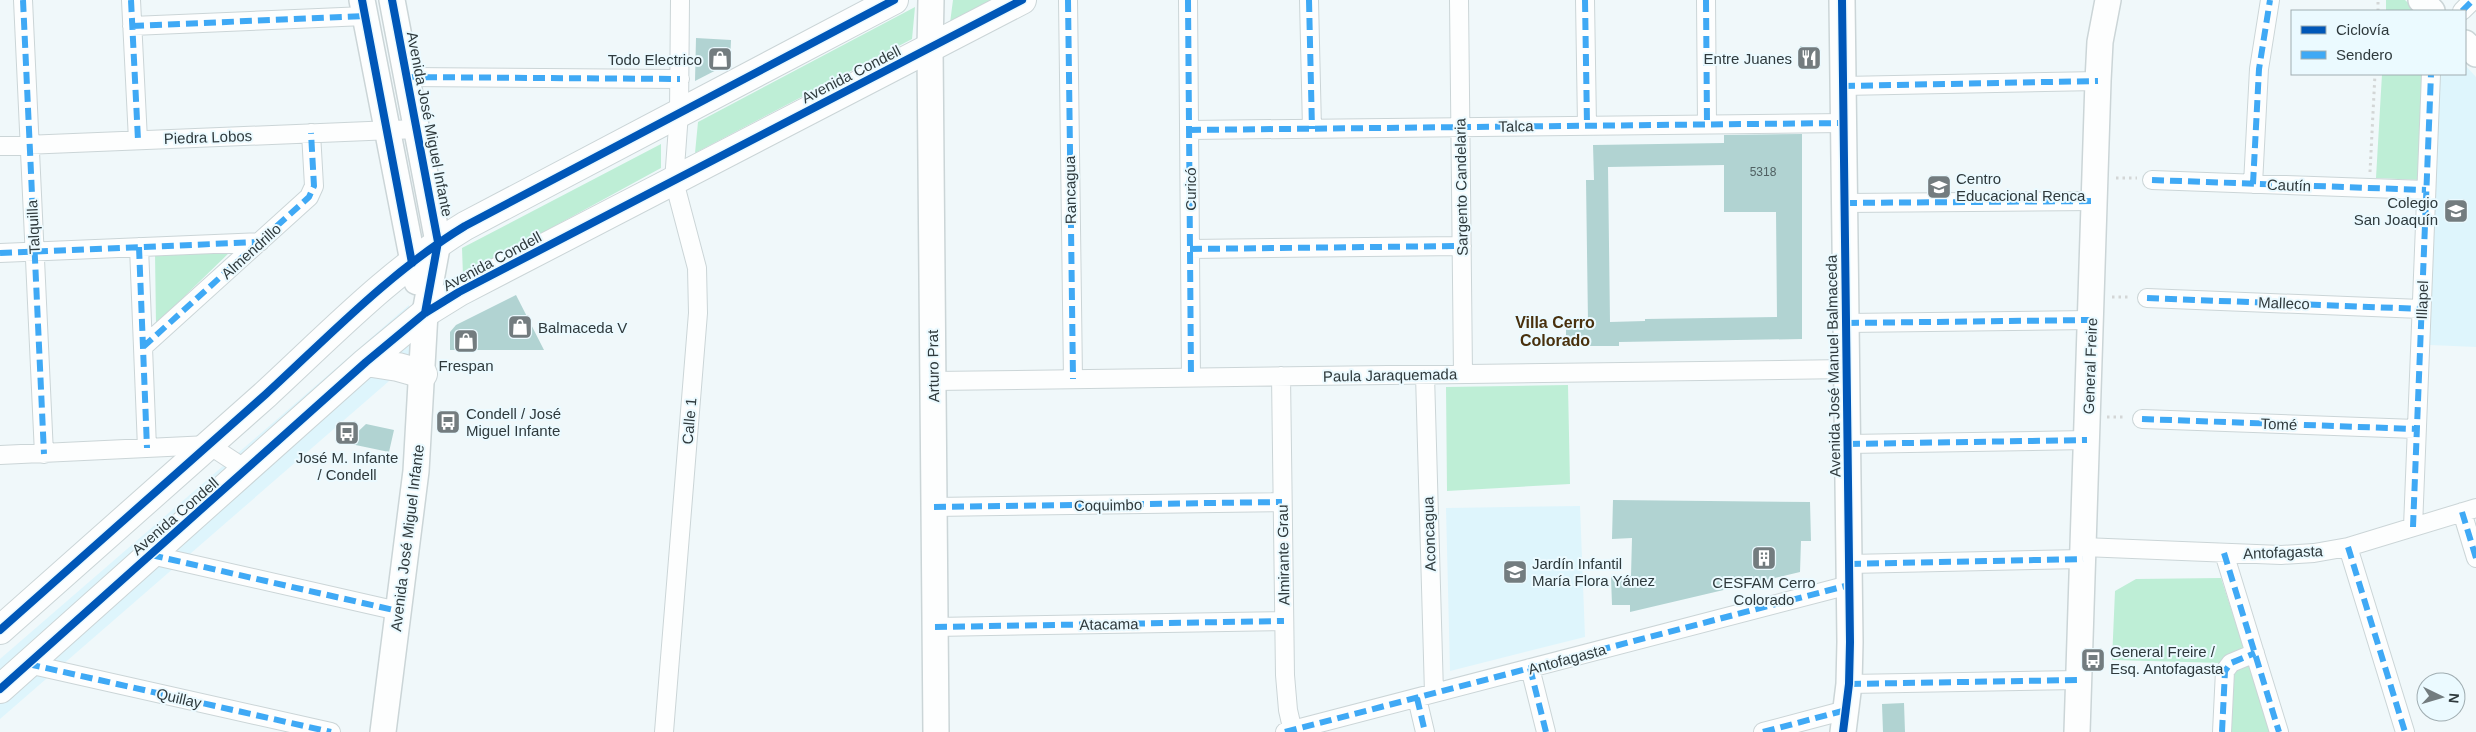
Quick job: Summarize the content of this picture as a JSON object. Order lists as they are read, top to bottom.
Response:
{
  "streets": {
    "main road": ["Avenida Condell"],
    "street": [
      "Avenida José Miguel Infante",
      "Talca",
      "Piedra Lobos",
      "Cautín",
      "Sargento Candelaria",
      "Curicó",
      "Rancagua",
      "Talquilla",
      "Almendrillo",
      "Illapel",
      "Malleco",
      "Arturo Prat",
      "Avenida José Manuel Balmaceda",
      "General Freire",
      "Paula Jaraquemada",
      "Calle 1",
      "Tomé",
      "Coquimbo",
      "Aconcagua",
      "Antofagasta",
      "Almirante Grau",
      "Atacama",
      "Quillay"
    ]
  },
  "crossings": [
    ["Avenida Condell", "Avenida José Miguel Infante"],
    ["Avenida Condell", "Arturo Prat"],
    ["Avenida Condell", "Calle 1"],
    ["Avenida Condell", "Quillay"],
    ["Avenida José Miguel Infante", "Piedra Lobos"],
    ["Talca", "Sargento Candelaria"],
    ["Talca", "Curicó"],
    ["Talca", "Avenida José Manuel Balmaceda"],
    ["Piedra Lobos", "Talquilla"],
    ["Piedra Lobos", "Almendrillo"],
    ["Cautín", "Illapel"],
    ["Sargento Candelaria", "Paula Jaraquemada"],
    ["Curicó", "Paula Jaraquemada"],
    ["Rancagua", "Paula Jaraquemada"],
    ["Illapel", "Malleco"],
    ["Illapel", "Tomé"],
    ["Illapel", "Antofagasta"],
    ["Arturo Prat", "Paula Jaraquemada"],
    ["Arturo Prat", "Coquimbo"],
    ["Arturo Prat", "Atacama"],
    ["Avenida José Manuel Balmaceda", "Paula Jaraquemada"],
    ["Avenida José Manuel Balmaceda", "Antofagasta"],
    ["General Freire", "Antofagasta"],
    ["Paula Jaraquemada", "Aconcagua"],
    ["Paula Jaraquemada", "Almirante Grau"],
    ["Coquimbo", "Almirante Grau"],
    ["Aconcagua", "Antofagasta"],
    ["Antofagasta", "Almirante Grau"],
    ["Almirante Grau", "Atacama"]
  ],
  "districts": ["Villa Cerro Colorado"],
  "places": {
    "restaurant": ["Entre Juanes"],
    "shop": ["Todo Electrico", "Balmaceda V", "Frespan"],
    "school or university": ["Centro Educacional Renca", "Colegio San Joaquín", "Jardín Infantil María Flora Yánez"],
    "bus stop": ["Condell / José Miguel Infante", "José M. Infante / Condell", "General Freire / Esq. Antofagasta"],
    "building": ["CESFAM Cerro Colorado"]
  },
  "house_numbers": ["5318"],
  "legend": ["Ciclovía", "Sendero"],
  "north": "right"
}
